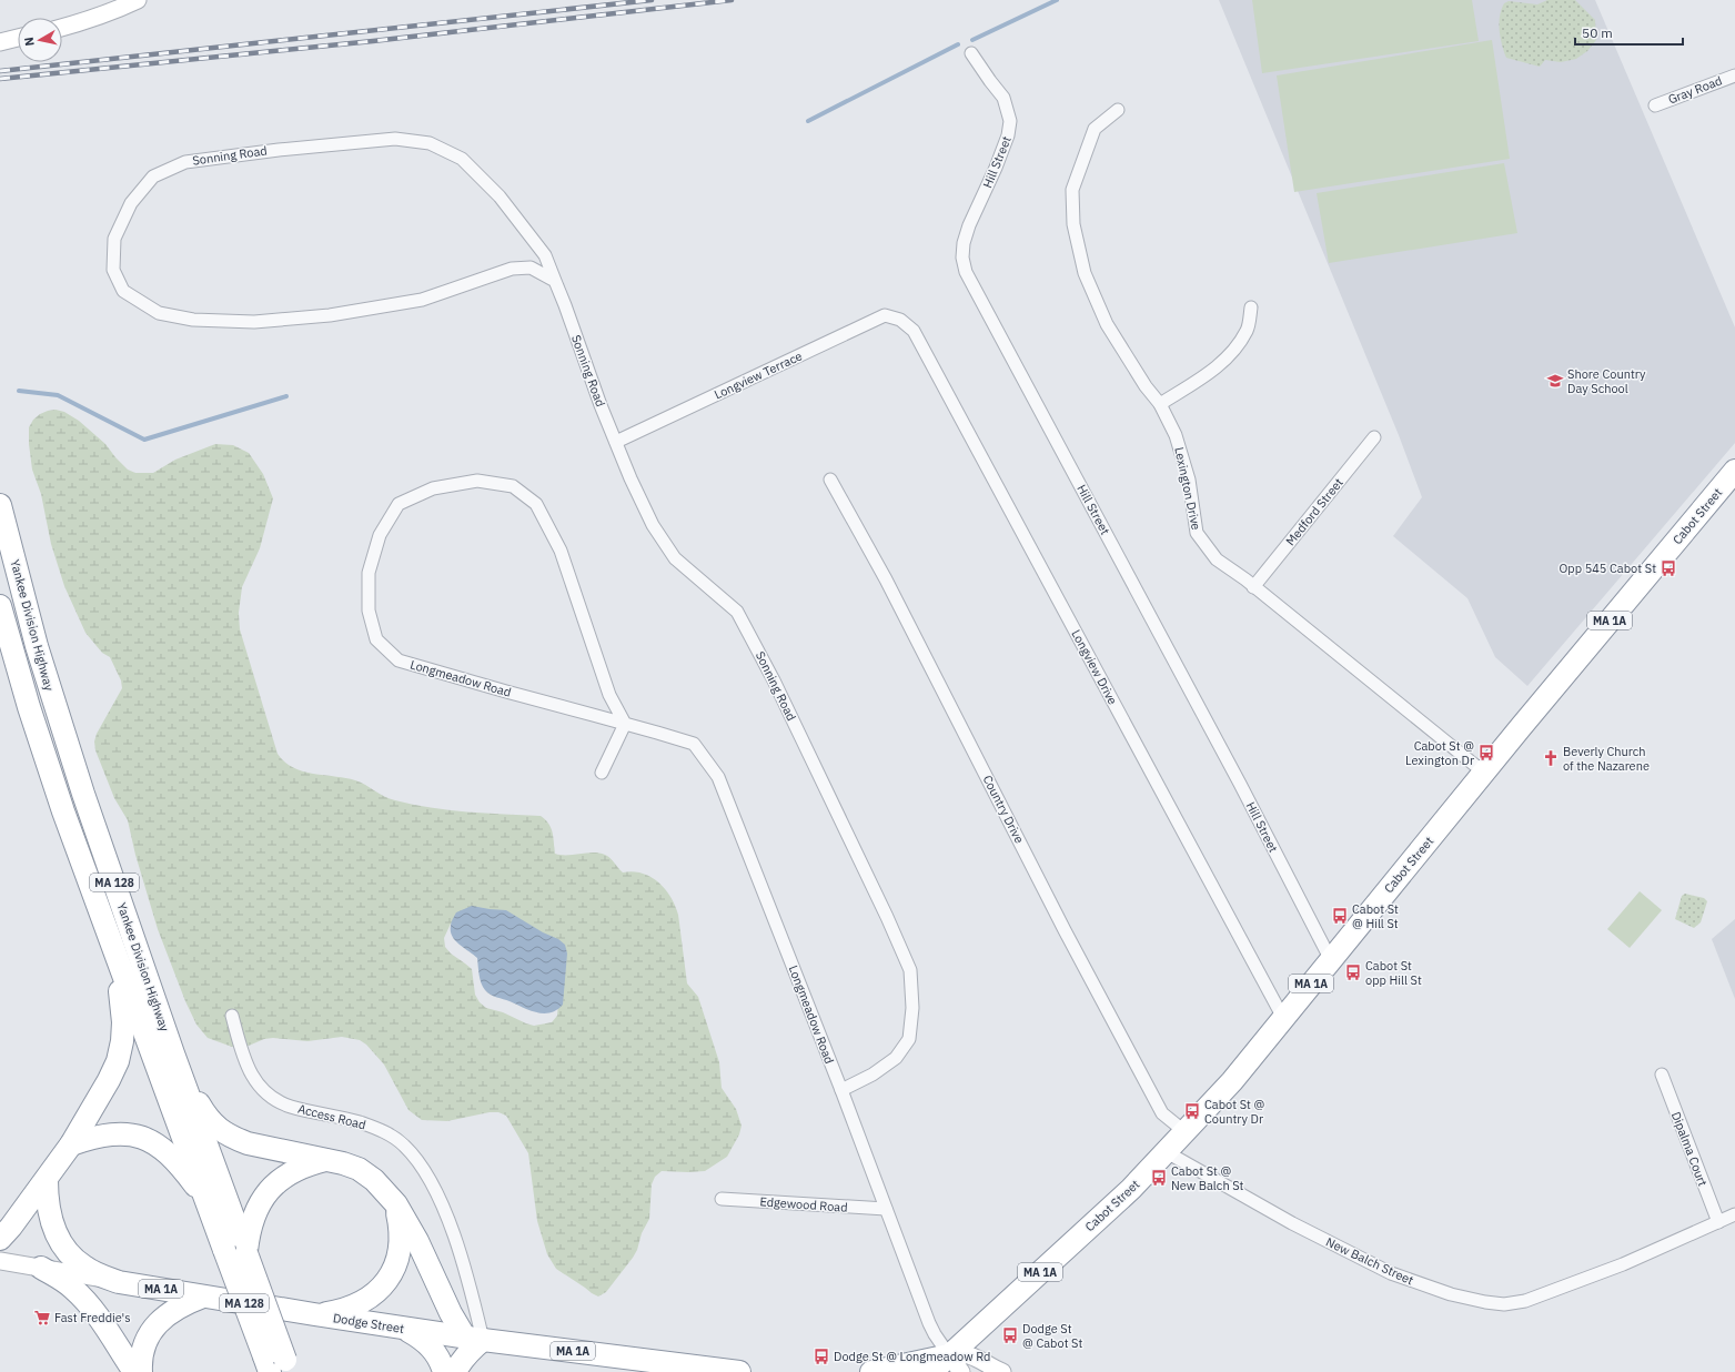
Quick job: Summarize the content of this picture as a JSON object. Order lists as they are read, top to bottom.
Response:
{
  "streets": {
    "highway": [
      "Cabot Street",
      "MA 1A",
      "Yankee Division Highway",
      "MA 128",
      "Dodge Street"
    ],
    "street": [
      "Gray Road",
      "Sonning Road",
      "Hill Street",
      "Longview Terrace",
      "Lexington Drive",
      "Medford Street",
      "Longview Drive",
      "Longmeadow Road",
      "Country Drive",
      "Access Road",
      "Dipalma Court",
      "Edgewood Road",
      "New Balch Street"
    ]
  },
  "crossings": [
    ["Sonning Road", "Longview Terrace"],
    ["Sonning Road", "Longmeadow Road"],
    ["Hill Street", "Cabot Street"],
    ["Longview Terrace", "Longview Drive"],
    ["Lexington Drive", "Medford Street"],
    ["Lexington Drive", "Cabot Street"],
    ["Cabot Street", "Longview Drive"],
    ["Cabot Street", "Longmeadow Road"],
    ["Cabot Street", "Country Drive"],
    ["Cabot Street", "New Balch Street"],
    ["Longmeadow Road", "Edgewood Road"],
    ["Access Road", "Dodge Street"],
    ["Dipalma Court", "New Balch Street"]
  ],
  "places": {
    "school or university": ["Shore Country Day School"],
    "bus stop": [
      "Opp 545 Cabot St",
      "Cabot St @ Lexington Dr",
      "Cabot St @ Hill St",
      "Cabot St opp Hill St",
      "Cabot St @ Country Dr",
      "Cabot St @ New Balch St",
      "Dodge St @ Cabot St",
      "Dodge St @ Longmeadow Rd"
    ],
    "church": ["Beverly Church of the Nazarene"],
    "supermarket": ["Fast Freddie's"]
  },
  "scale_bar": "50 m",
  "north": "left"
}
